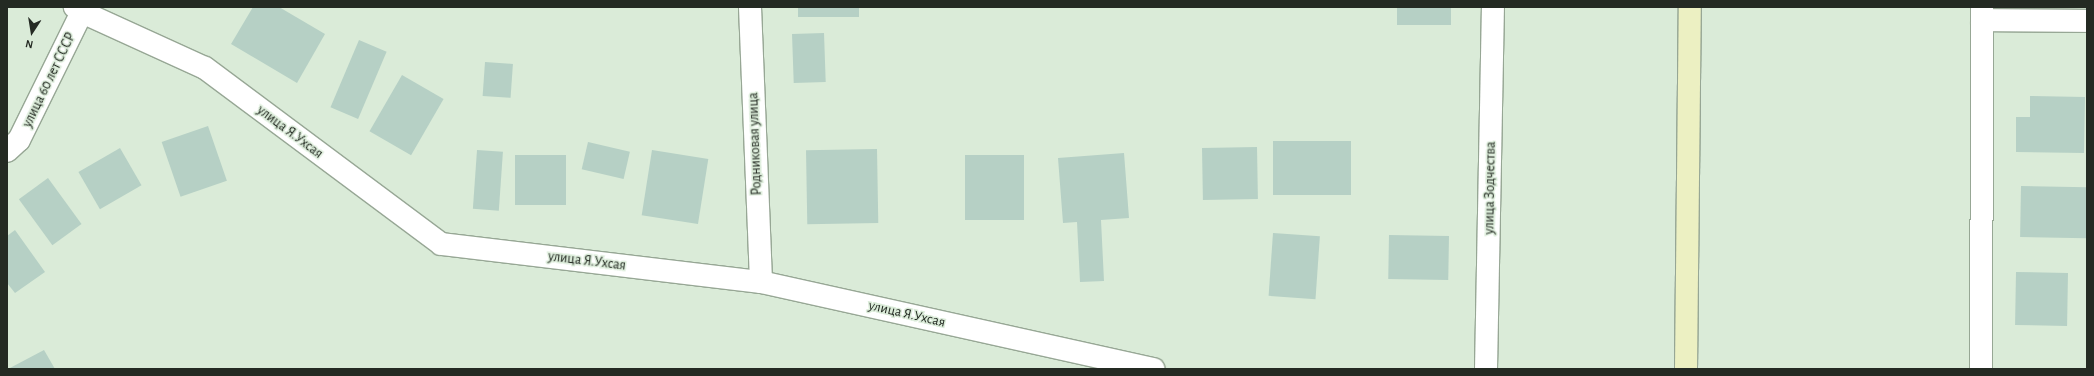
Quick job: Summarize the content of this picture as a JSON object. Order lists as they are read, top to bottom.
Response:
{
  "streets": {
    "street": [
      "улица 60 лет СССР",
      "улица Я.Ухсая",
      "Родниковая улица",
      "улица Зодчества"
    ]
  },
  "crossings": [
    ["улица 60 лет СССР", "улица Я.Ухсая"],
    ["улица Я.Ухсая", "Родниковая улица"]
  ],
  "north": "bottom"
}
